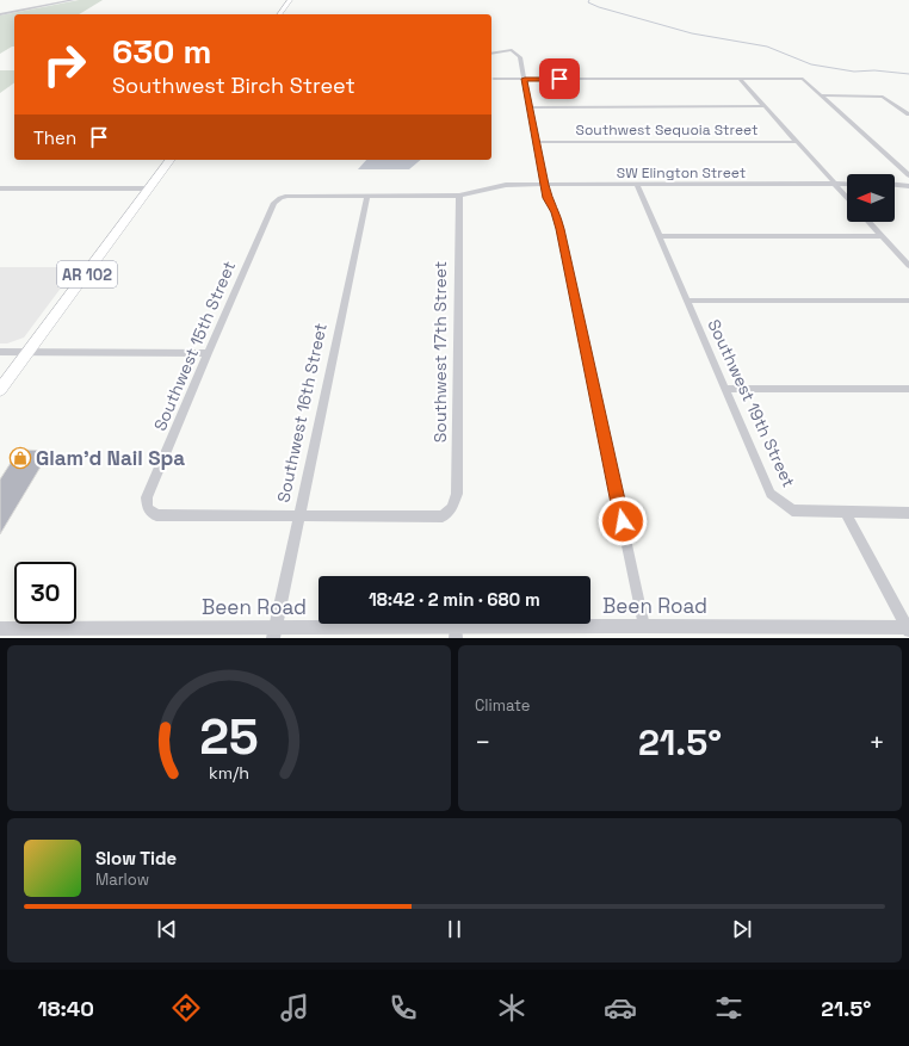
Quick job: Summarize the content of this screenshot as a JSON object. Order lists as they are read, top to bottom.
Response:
{
  "streets": {
    "main road": ["AR 102"],
    "street": [
      "Southwest Sequoia Street",
      "SW Elington Street",
      "Southwest 15th Street",
      "Southwest 17th Street",
      "Southwest 19th Street",
      "Southwest 16th Street",
      "Been Road"
    ]
  },
  "crossings": [
    ["SW Elington Street", "Southwest 15th Street"],
    ["SW Elington Street", "Southwest 17th Street"],
    ["SW Elington Street", "Southwest 19th Street"],
    ["SW Elington Street", "Southwest 16th Street"],
    ["Southwest 15th Street", "Southwest 17th Street"],
    ["Southwest 15th Street", "Southwest 16th Street"],
    ["Southwest 17th Street", "Southwest 16th Street"],
    ["Southwest 16th Street", "Been Road"]
  ],
  "places": {
    "shop": ["Glam'd Nail Spa"]
  },
  "north": "left",
  "page": {
    "turn": ["630 m", "Southwest Birch Street"],
    "then": "Then",
    "limit": "30",
    "trip": "18:42 · 2 min · 680 m",
    "tile": "Climate",
    "heat": ["−", "21.5°", "+"],
    "song": ["Slow Tide", "Marlow"],
    "tabs": ["18:40", "21.5°"],
    "gauge": ["25", "km/h"]
  }
}
